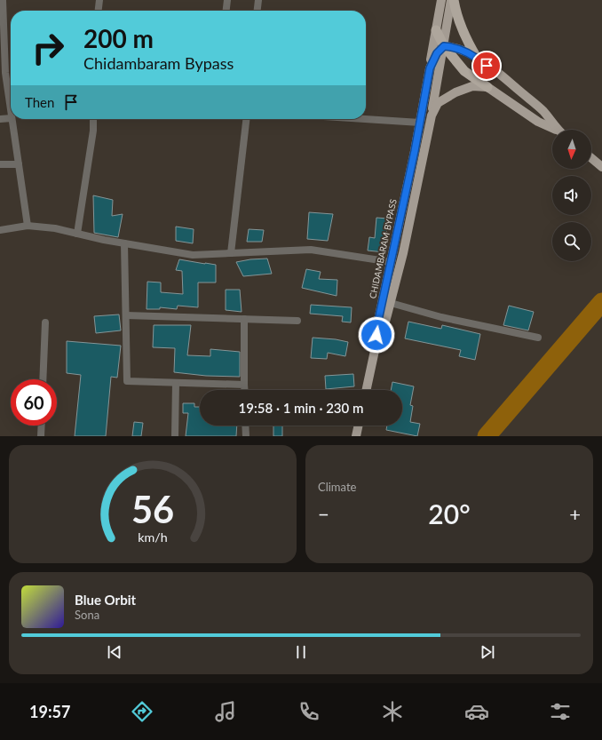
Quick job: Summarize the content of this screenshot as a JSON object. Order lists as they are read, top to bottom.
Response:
{
  "streets": {
    "main road": ["CHIDAMBARAM BYPASS"]
  },
  "north": "bottom",
  "page": {
    "turn": ["200 m", "Chidambaram Bypass"],
    "then": "Then",
    "limit": "60",
    "trip": "19:58 · 1 min · 230 m",
    "tile": "Climate",
    "heat": ["−", "20°", "+"],
    "song": ["Blue Orbit", "Sona"],
    "tabs": "19:57",
    "gauge": ["56", "km/h"]
  }
}
